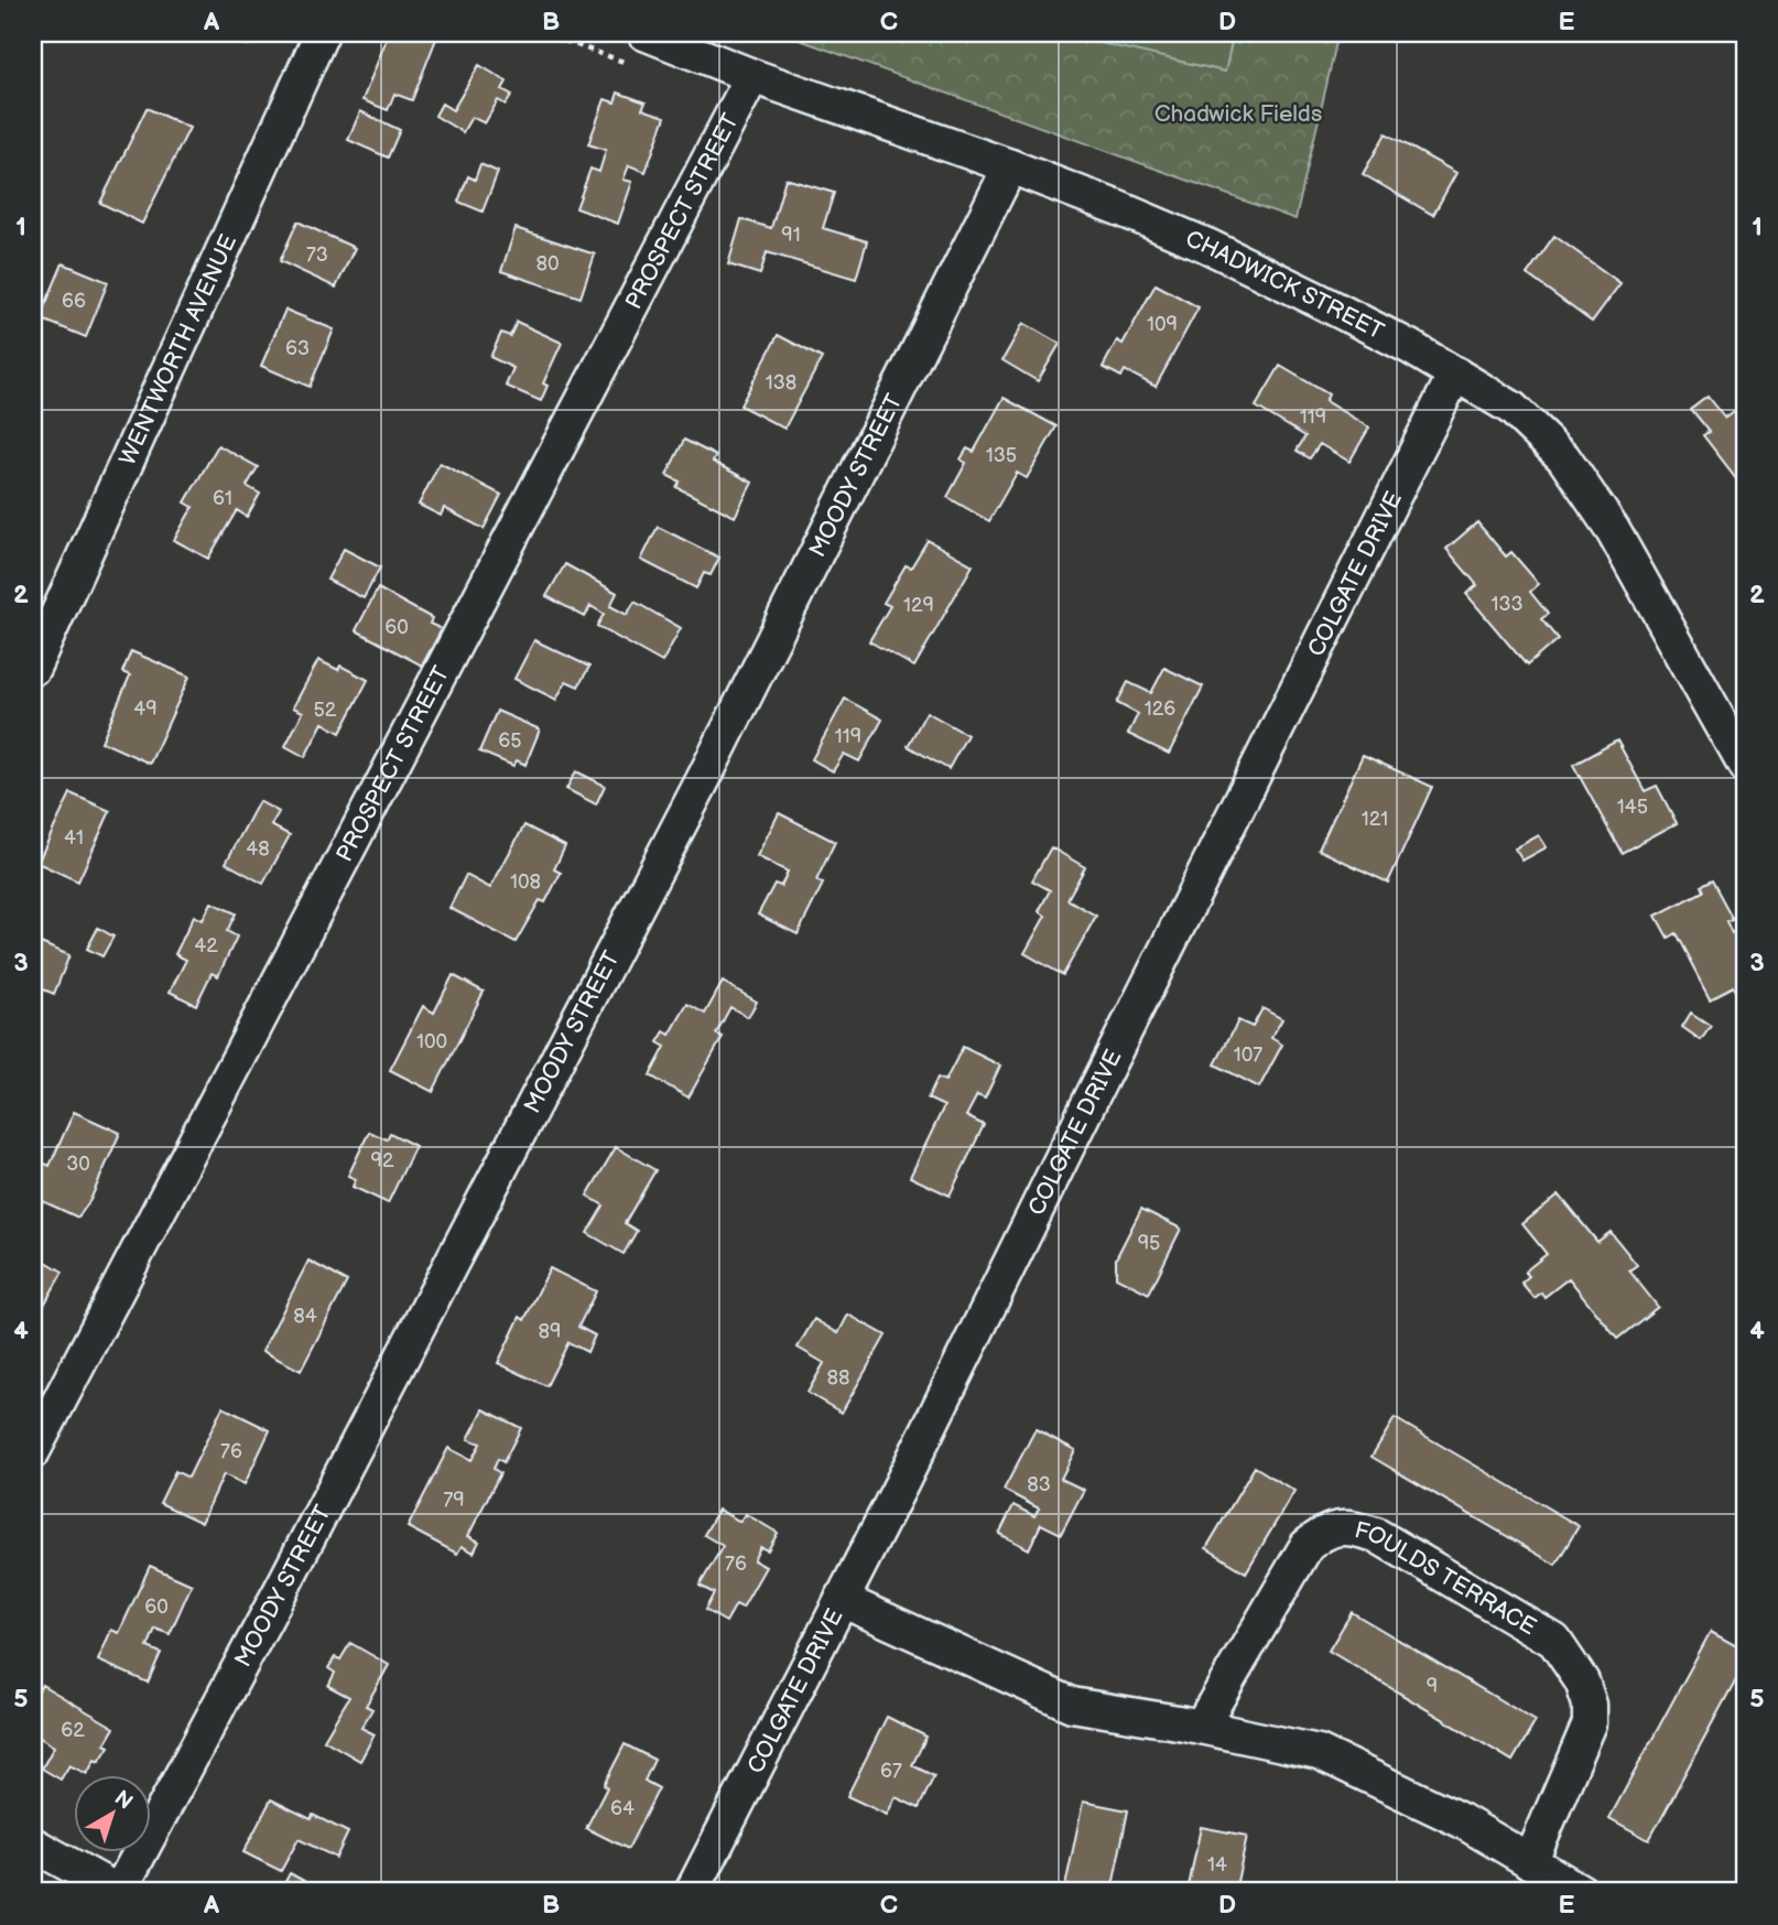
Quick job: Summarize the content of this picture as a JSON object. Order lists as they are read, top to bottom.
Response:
{
  "streets": {
    "street": [
      "PROSPECT STREET",
      "CHADWICK STREET",
      "WENTWORTH AVENUE",
      "MOODY STREET",
      "COLGATE DRIVE",
      "FOULDS TERRACE"
    ]
  },
  "crossings": [
    ["PROSPECT STREET", "CHADWICK STREET"],
    ["CHADWICK STREET", "MOODY STREET"],
    ["CHADWICK STREET", "COLGATE DRIVE"]
  ],
  "parks": ["Chadwick Fields"],
  "house_numbers": [
    "91",
    "73",
    "80",
    "66",
    "109",
    "63",
    "138",
    "119",
    "135",
    "61",
    "133",
    "129",
    "60",
    "49",
    "126",
    "52",
    "119",
    "65",
    "145",
    "121",
    "41",
    "48",
    "108",
    "42",
    "100",
    "107",
    "92",
    "30",
    "95",
    "84",
    "89",
    "88",
    "76",
    "83",
    "79",
    "76",
    "60",
    "9",
    "62",
    "67",
    "64",
    "14"
  ],
  "north": "top right",
  "grid": {
    "columns": [
      "A",
      "B",
      "C",
      "D",
      "E"
    ],
    "rows": [
      "1",
      "2",
      "3",
      "4",
      "5"
    ]
  }
}
